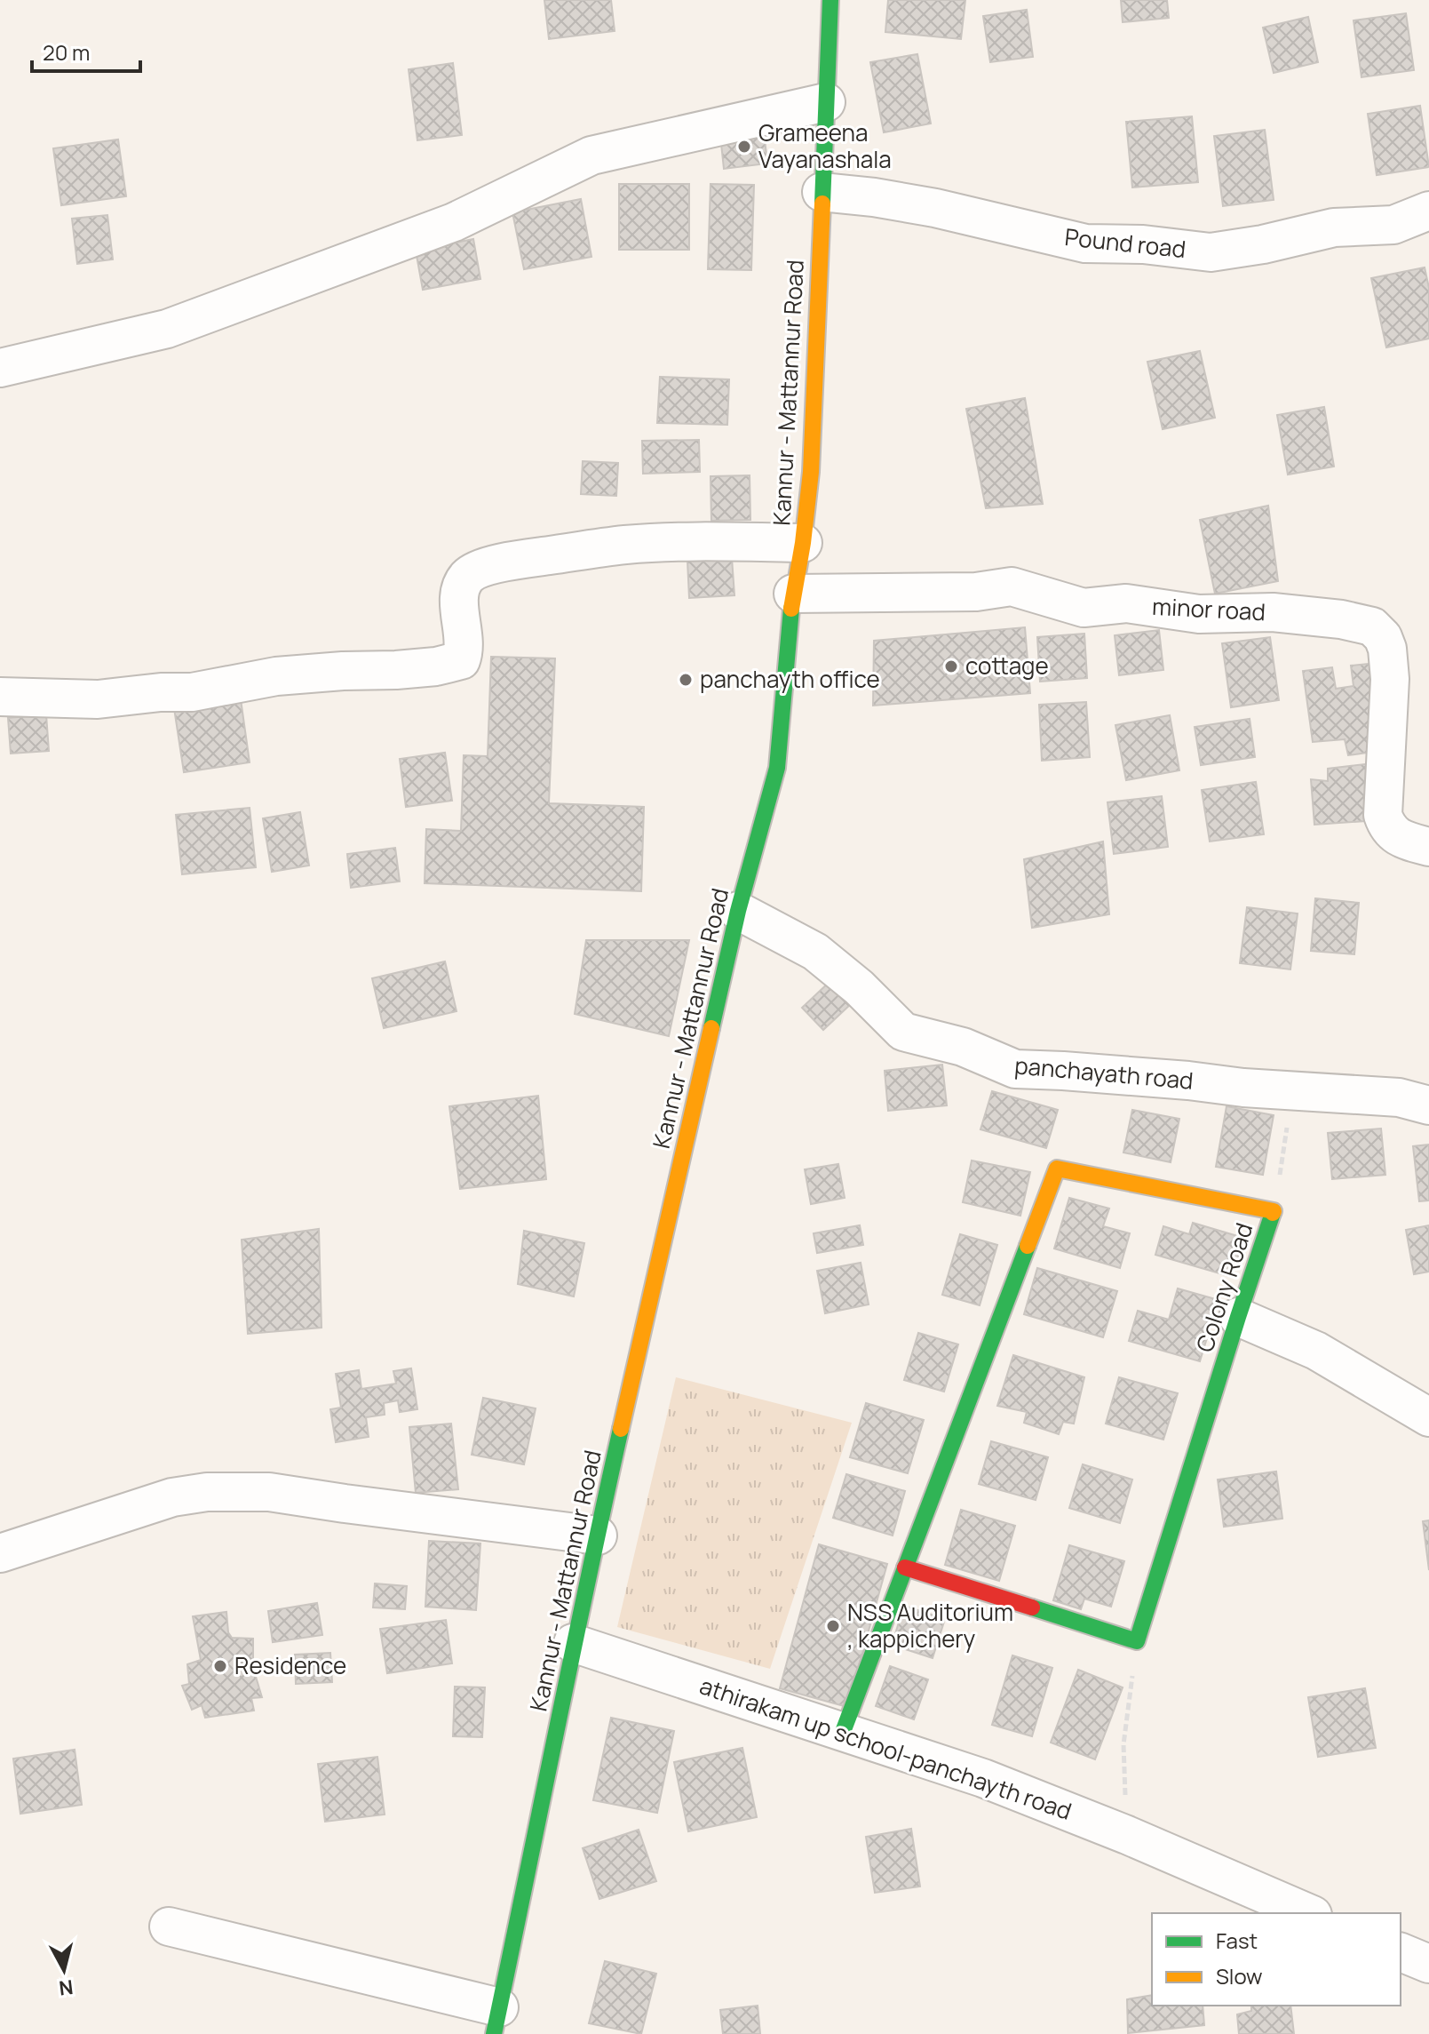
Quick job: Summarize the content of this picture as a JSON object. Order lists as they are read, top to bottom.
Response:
{
  "streets": {
    "main road": ["Kannur - Mattannur Road", "Colony Road"],
    "street": [
      "Pound road",
      "minor road",
      "panchayath road",
      "athirakam up school-panchayth road"
    ]
  },
  "crossings": [
    ["Pound road", "Kannur - Mattannur Road"],
    ["Kannur - Mattannur Road", "minor road"],
    ["Kannur - Mattannur Road", "panchayath road"],
    ["Kannur - Mattannur Road", "athirakam up school-panchayth road"],
    ["Colony Road", "athirakam up school-panchayth road"]
  ],
  "places": [
    "Grameena Vayanashala",
    "cottage",
    "panchayth office",
    "NSS Auditorium , kappichery",
    "Residence"
  ],
  "legend": ["Fast", "Slow"],
  "scale_bar": "20 m",
  "north": "bottom"
}
